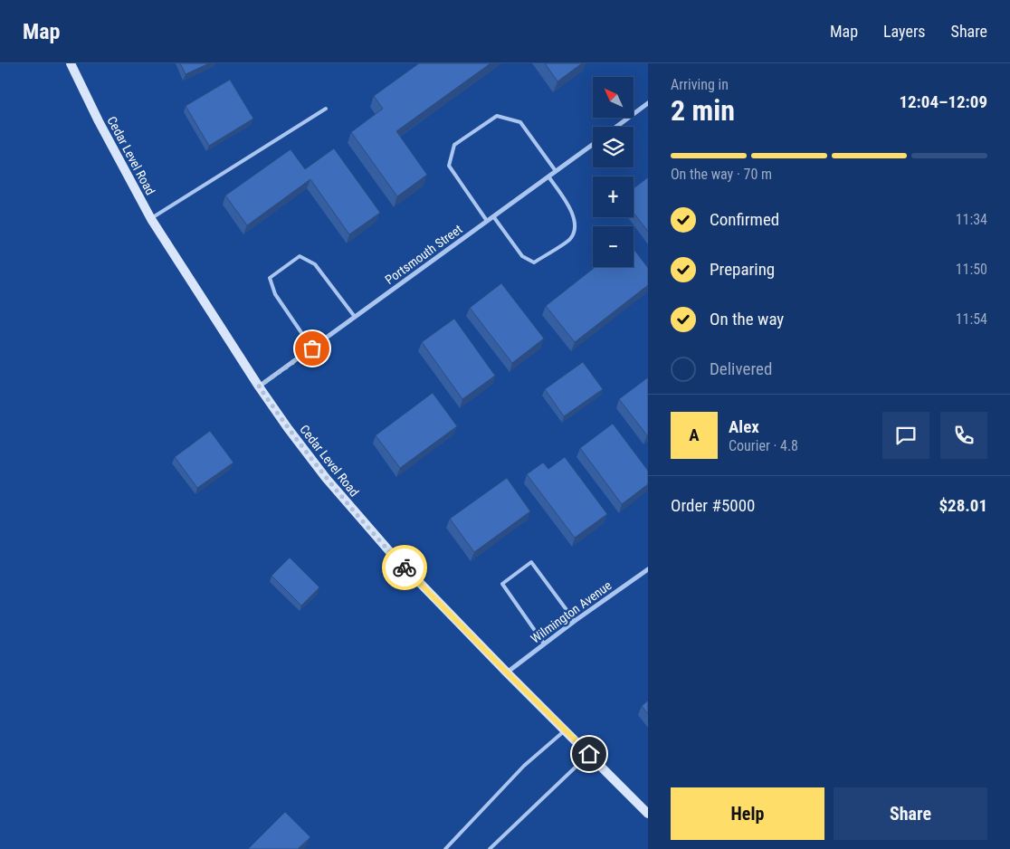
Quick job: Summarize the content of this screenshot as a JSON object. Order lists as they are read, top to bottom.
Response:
{
  "streets": {
    "main road": ["Cedar Level Road"],
    "street": ["Portsmouth Street", "Wilmington Avenue"]
  },
  "crossings": [
    ["Cedar Level Road", "Portsmouth Street"],
    ["Cedar Level Road", "Wilmington Avenue"]
  ],
  "north": "top left",
  "page": {
    "header": "Map",
    "nav": ["Map", "Layers", "Share"],
    "heading": ["2 min", "Arriving in", "12:04–12:09"],
    "panel": [
      "Alex",
      "Courier · 4.8",
      "Order #5000",
      "$28.01"
    ],
    "map_buttons": ["+", "−"],
    "bar": "On the way · 70 m",
    "list": [
      ["Confirmed", "11:34"],
      ["Preparing", "11:50"],
      ["On the way", "11:54"],
      "Delivered"
    ],
    "round": "A",
    "buttons": ["Help", "Share"]
  }
}
